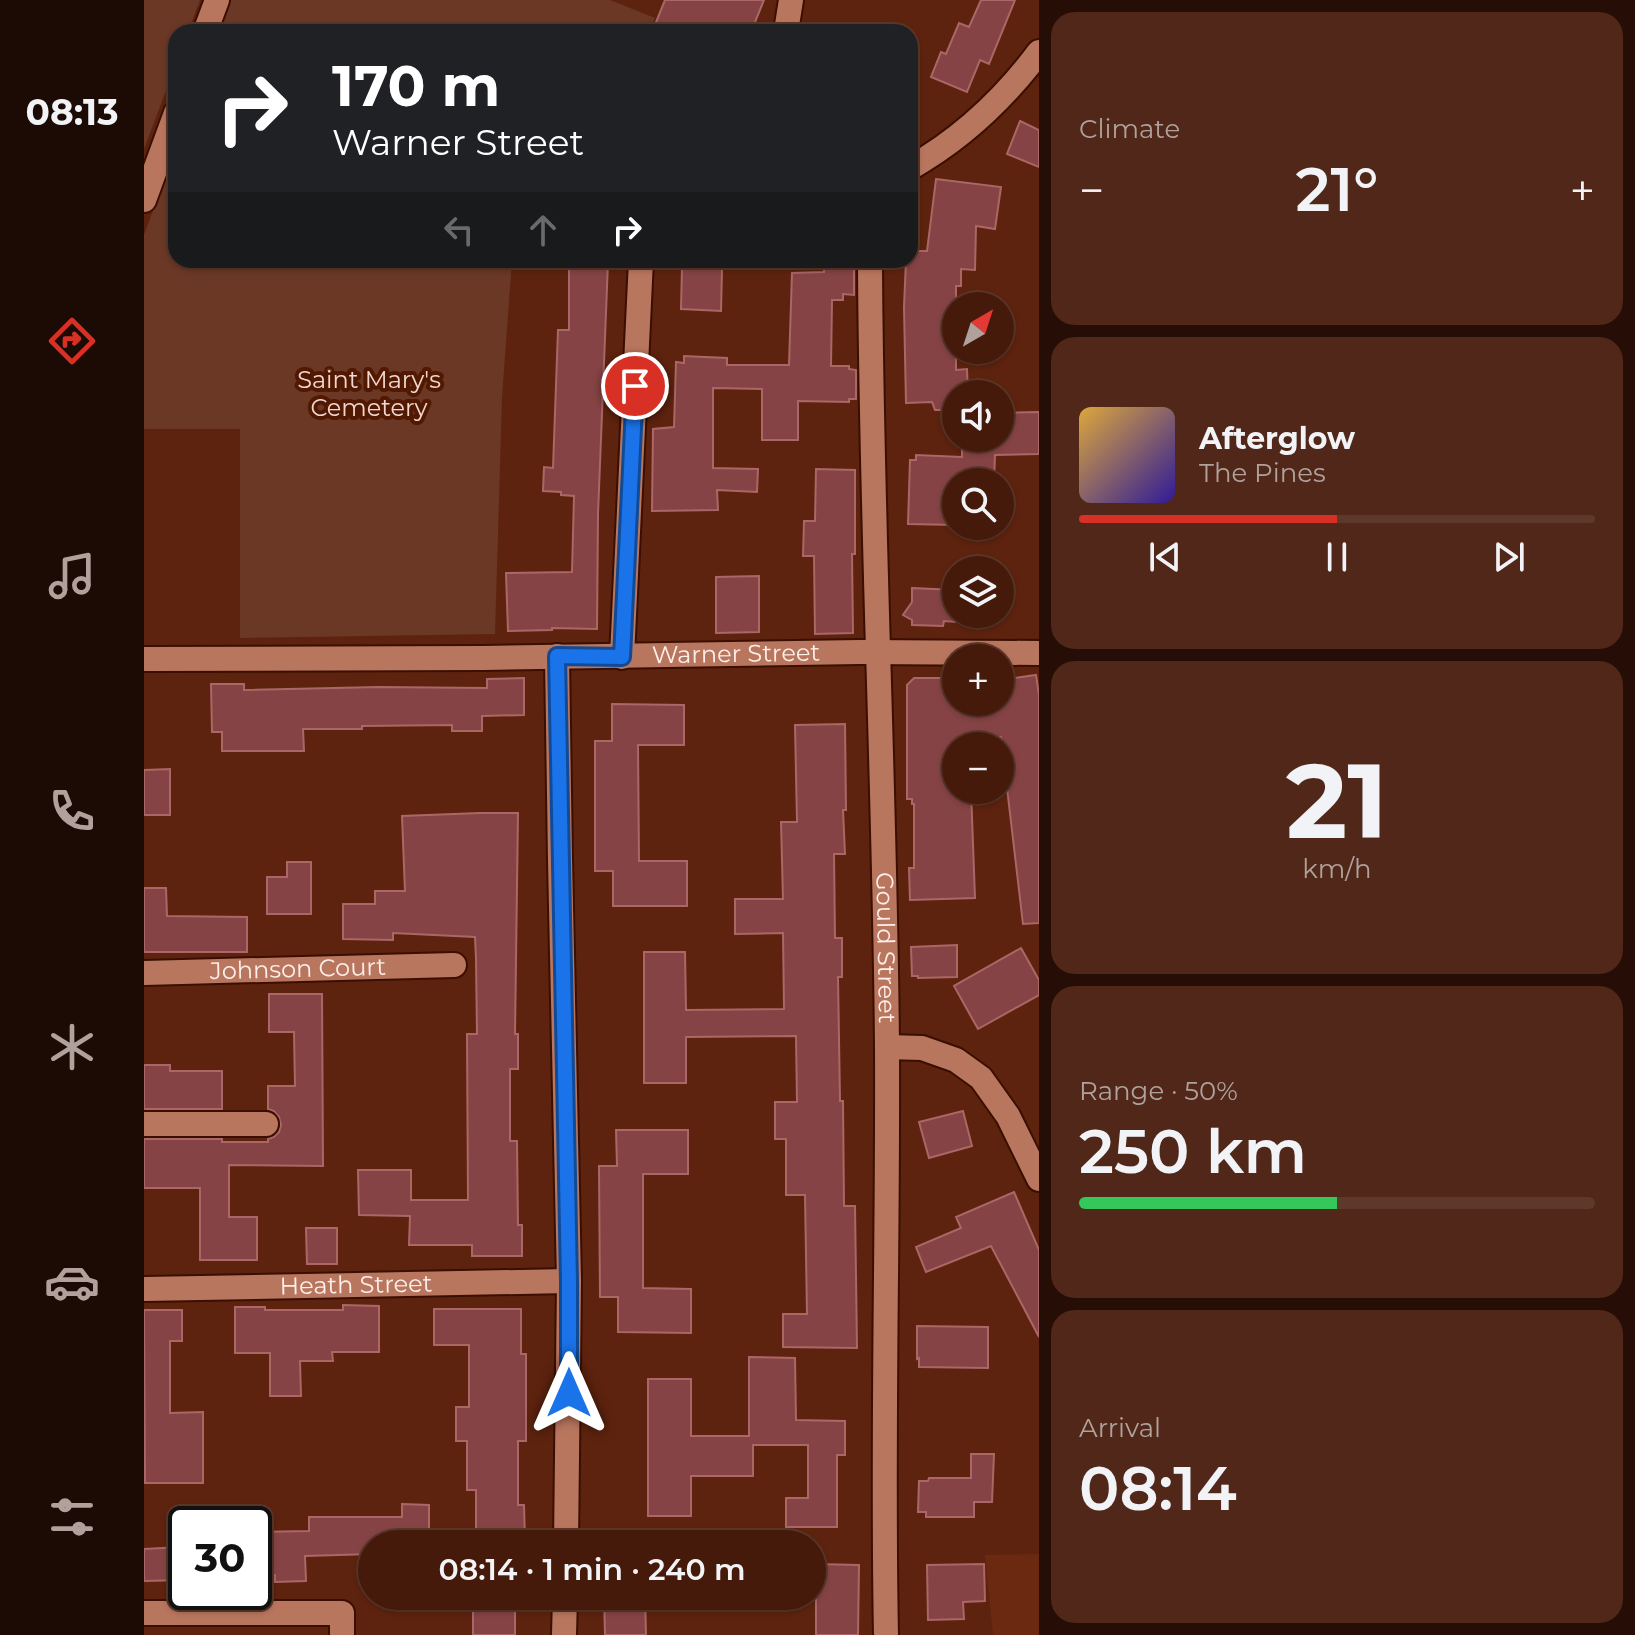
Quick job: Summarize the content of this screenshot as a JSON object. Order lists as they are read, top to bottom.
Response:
{
  "streets": {
    "street": [
      "Warner Street",
      "Gould Street",
      "Johnson Court",
      "Heath Street"
    ]
  },
  "crossings": [
    ["Warner Street", "Gould Street"]
  ],
  "parks": ["Saint Mary's Cemetery"],
  "north": "top right",
  "page": {
    "tabs": "08:13",
    "tile": [
      "Climate",
      ["21", "km/h"],
      ["Range · 50%", "250 km"],
      ["Arrival", "08:14"]
    ],
    "turn": ["170 m", "Warner Street"],
    "heat": ["−", "21°", "+"],
    "map_buttons": ["+", "−"],
    "song": ["Afterglow", "The Pines"],
    "limit": "30",
    "trip": "08:14 · 1 min · 240 m"
  }
}
